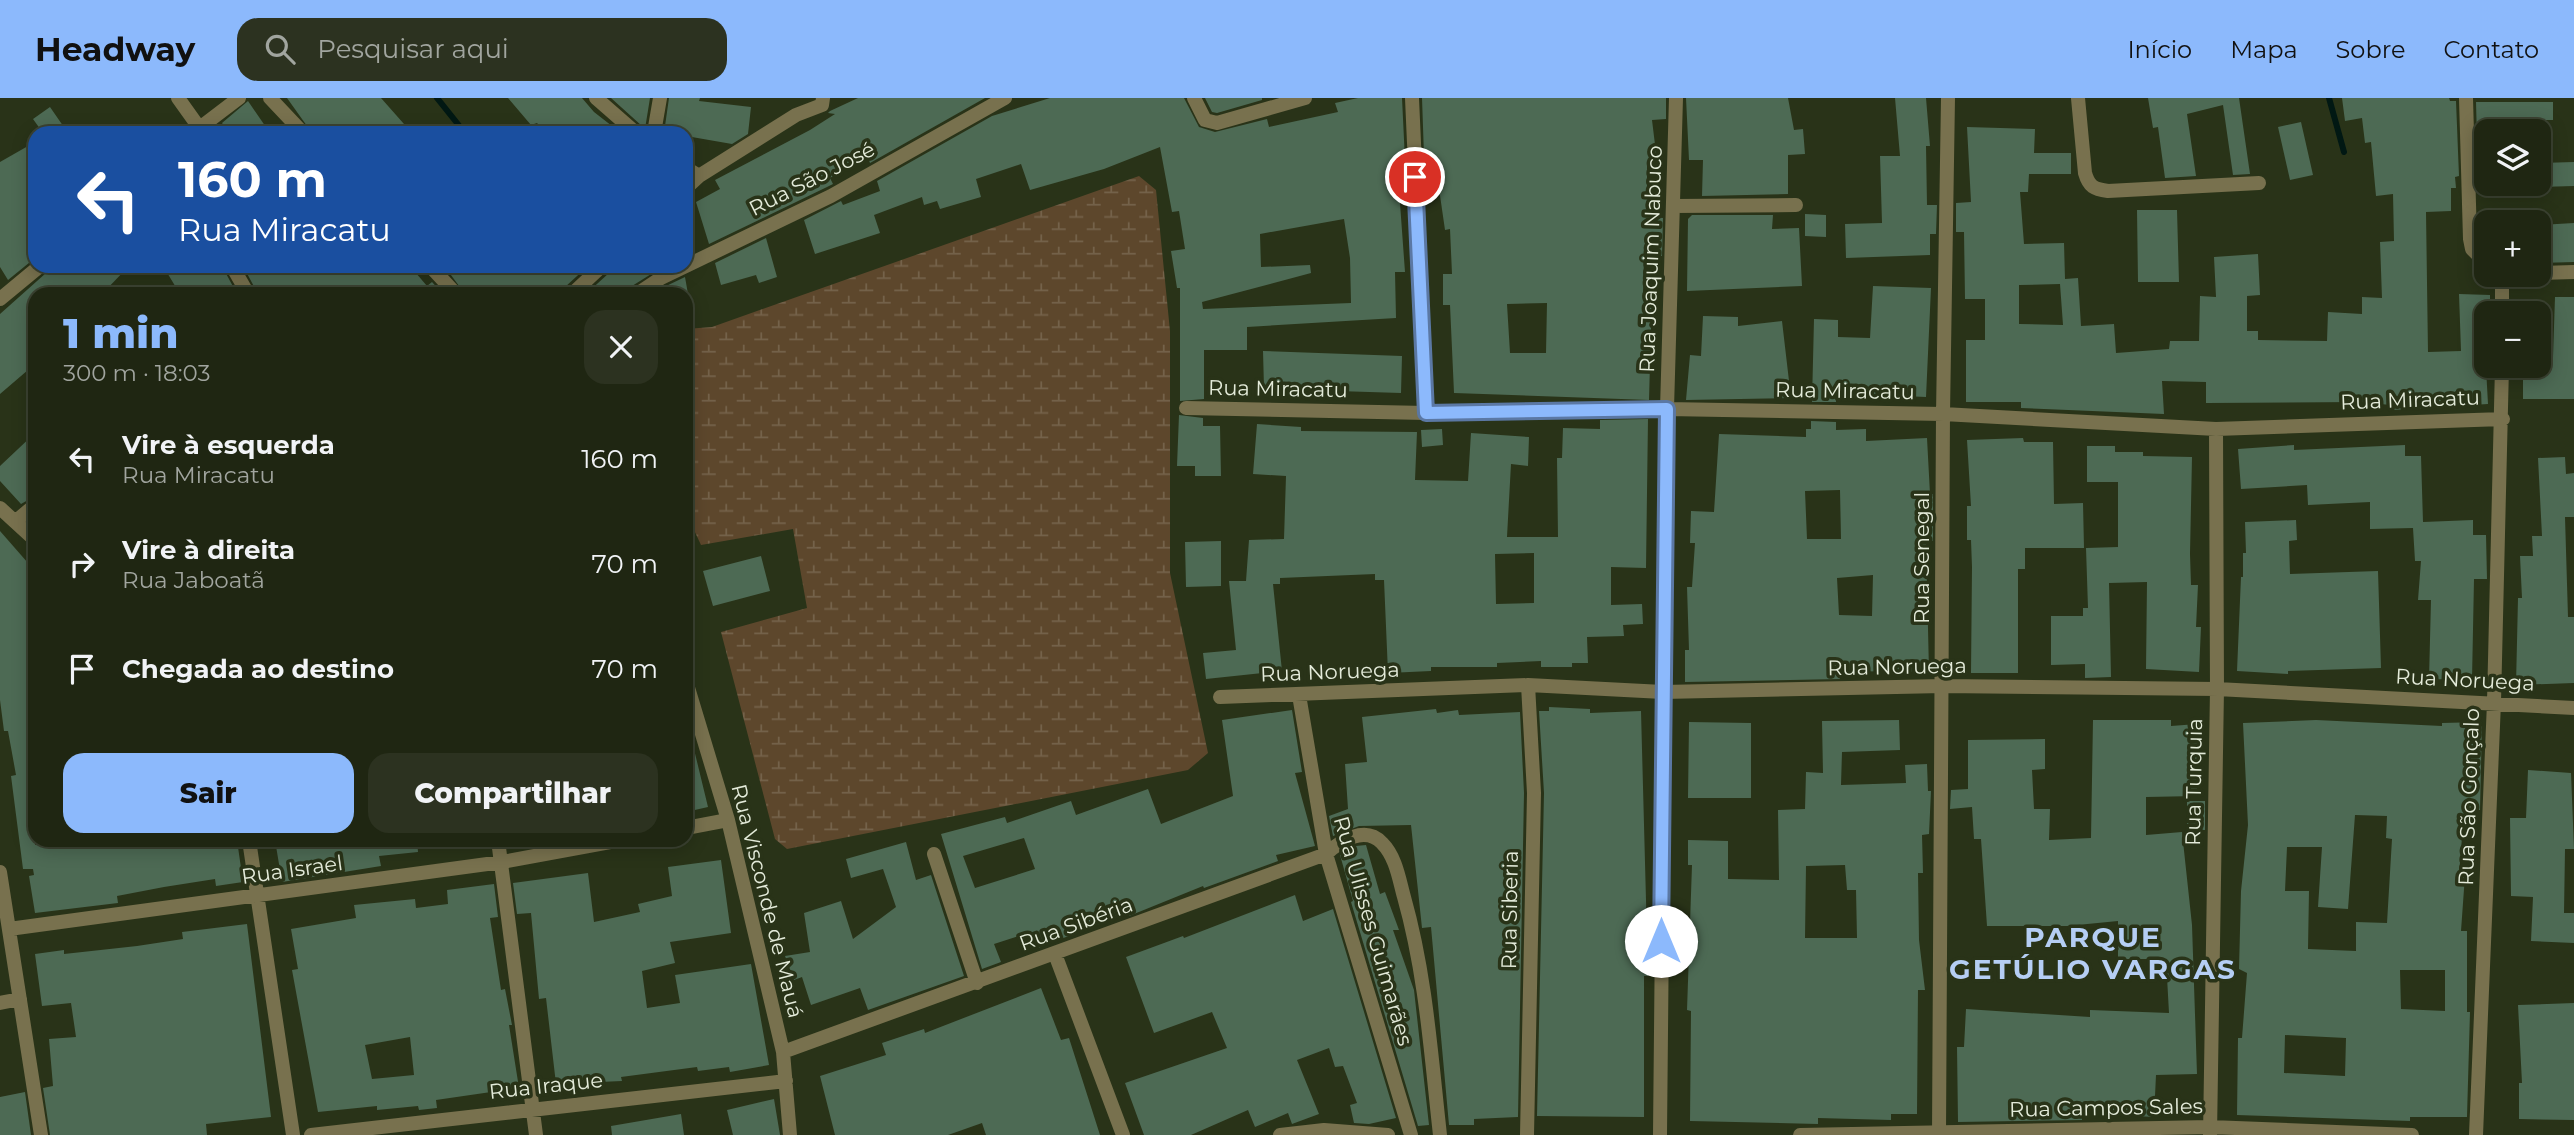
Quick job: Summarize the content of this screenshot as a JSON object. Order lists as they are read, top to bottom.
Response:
{
  "streets": {
    "street": [
      "Rua São José",
      "Rua Joaquim Nabuco",
      "Rua Miracatu",
      "Rua Senegal",
      "Rua Noruega",
      "Rua Turquia",
      "Rua São Gonçalo",
      "Rua Israel",
      "Rua Visconde de Mauá",
      "Rua Siberia",
      "Rua Sibéria",
      "Rua Ulisses Guimarães",
      "Rua Iraque",
      "Rua Campos Sales"
    ]
  },
  "crossings": [
    ["Rua Joaquim Nabuco", "Rua Miracatu"],
    ["Rua Joaquim Nabuco", "Rua Noruega"],
    ["Rua Miracatu", "Rua Senegal"],
    ["Rua Miracatu", "Rua Turquia"],
    ["Rua Miracatu", "Rua São Gonçalo"],
    ["Rua Senegal", "Rua Noruega"],
    ["Rua Senegal", "Rua Campos Sales"],
    ["Rua Noruega", "Rua Turquia"],
    ["Rua Noruega", "Rua São Gonçalo"],
    ["Rua Noruega", "Rua Siberia"],
    ["Rua Noruega", "Rua Ulisses Guimarães"],
    ["Rua Turquia", "Rua Campos Sales"],
    ["Rua Visconde de Mauá", "Rua Sibéria"],
    ["Rua Visconde de Mauá", "Rua Iraque"],
    ["Rua Sibéria", "Rua Ulisses Guimarães"]
  ],
  "districts": ["PARQUE GETÚLIO VARGAS"],
  "page": {
    "header": "Headway",
    "search": "Pesquisar aqui",
    "nav": [
      "Início",
      "Mapa",
      "Sobre",
      "Contato"
    ],
    "map_buttons": ["+", "−"],
    "turn": ["160 m", "Rua Miracatu"],
    "heading": ["1 min", "300 m · 18:03"],
    "list": [
      {
        "name": "Vire à esquerda",
        "note": "Rua Miracatu",
        "value": "160 m"
      },
      {
        "name": "Vire à direita",
        "note": "Rua Jaboatã",
        "value": "70 m"
      },
      {
        "name": "Chegada ao destino",
        "value": "70 m"
      }
    ],
    "buttons": ["Sair", "Compartilhar"]
  }
}
